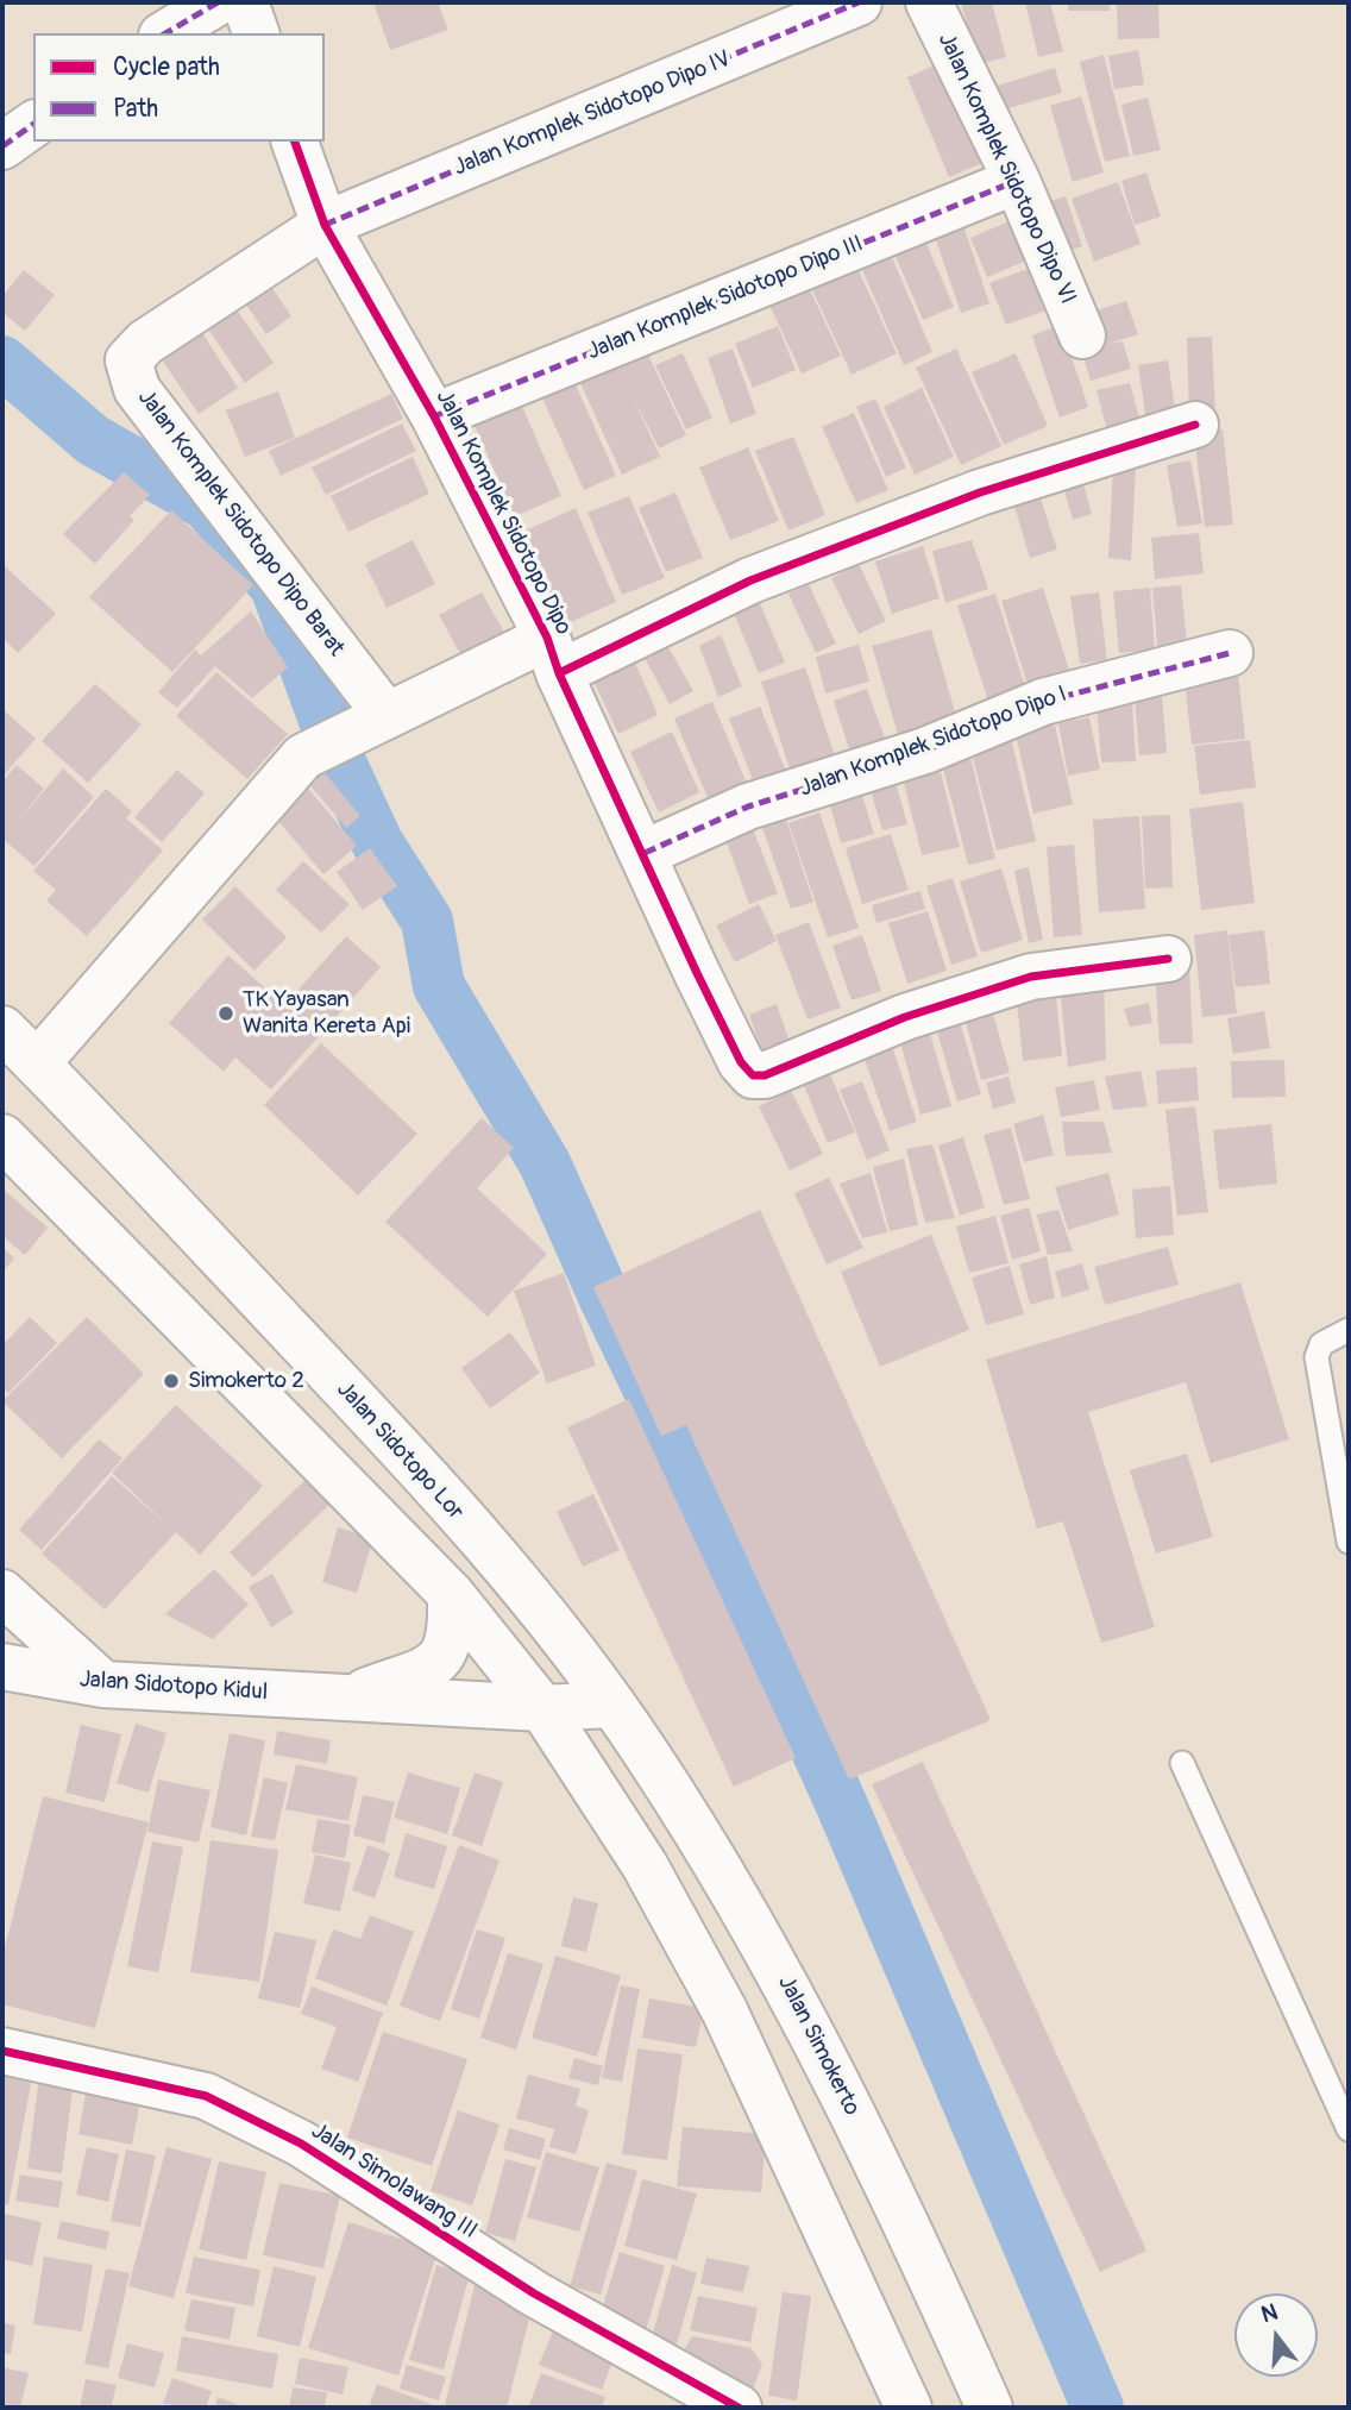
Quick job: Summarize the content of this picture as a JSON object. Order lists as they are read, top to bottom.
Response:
{
  "streets": {
    "main road": [
      "Jalan Komplek Sidotopo Dipo IV",
      "Jalan Komplek Sidotopo Dipo VI",
      "Jalan Komplek Sidotopo Dipo III",
      "Jalan Komplek Sidotopo Dipo",
      "Jalan Komplek Sidotopo Dipo Barat",
      "Jalan Komplek Sidotopo Dipo I",
      "Jalan Sidotopo Lor",
      "Jalan Sidotopo Kidul",
      "Jalan Simokerto",
      "Jalan Simolawang III"
    ]
  },
  "crossings": [
    ["Jalan Komplek Sidotopo Dipo IV", "Jalan Komplek Sidotopo Dipo"],
    ["Jalan Komplek Sidotopo Dipo IV", "Jalan Komplek Sidotopo Dipo Barat"],
    ["Jalan Komplek Sidotopo Dipo VI", "Jalan Komplek Sidotopo Dipo III"],
    ["Jalan Komplek Sidotopo Dipo III", "Jalan Komplek Sidotopo Dipo"],
    ["Jalan Komplek Sidotopo Dipo", "Jalan Komplek Sidotopo Dipo Barat"],
    ["Jalan Komplek Sidotopo Dipo", "Jalan Komplek Sidotopo Dipo I"],
    ["Jalan Komplek Sidotopo Dipo", "Jalan Sidotopo Lor"],
    ["Jalan Sidotopo Lor", "Jalan Sidotopo Kidul"],
    ["Jalan Sidotopo Lor", "Jalan Simokerto"],
    ["Jalan Sidotopo Kidul", "Jalan Simokerto"]
  ],
  "places": ["TK Yayasan Wanita Kereta Api", "Simokerto 2"],
  "legend": ["Cycle path", "Path"],
  "north": "top"
}
